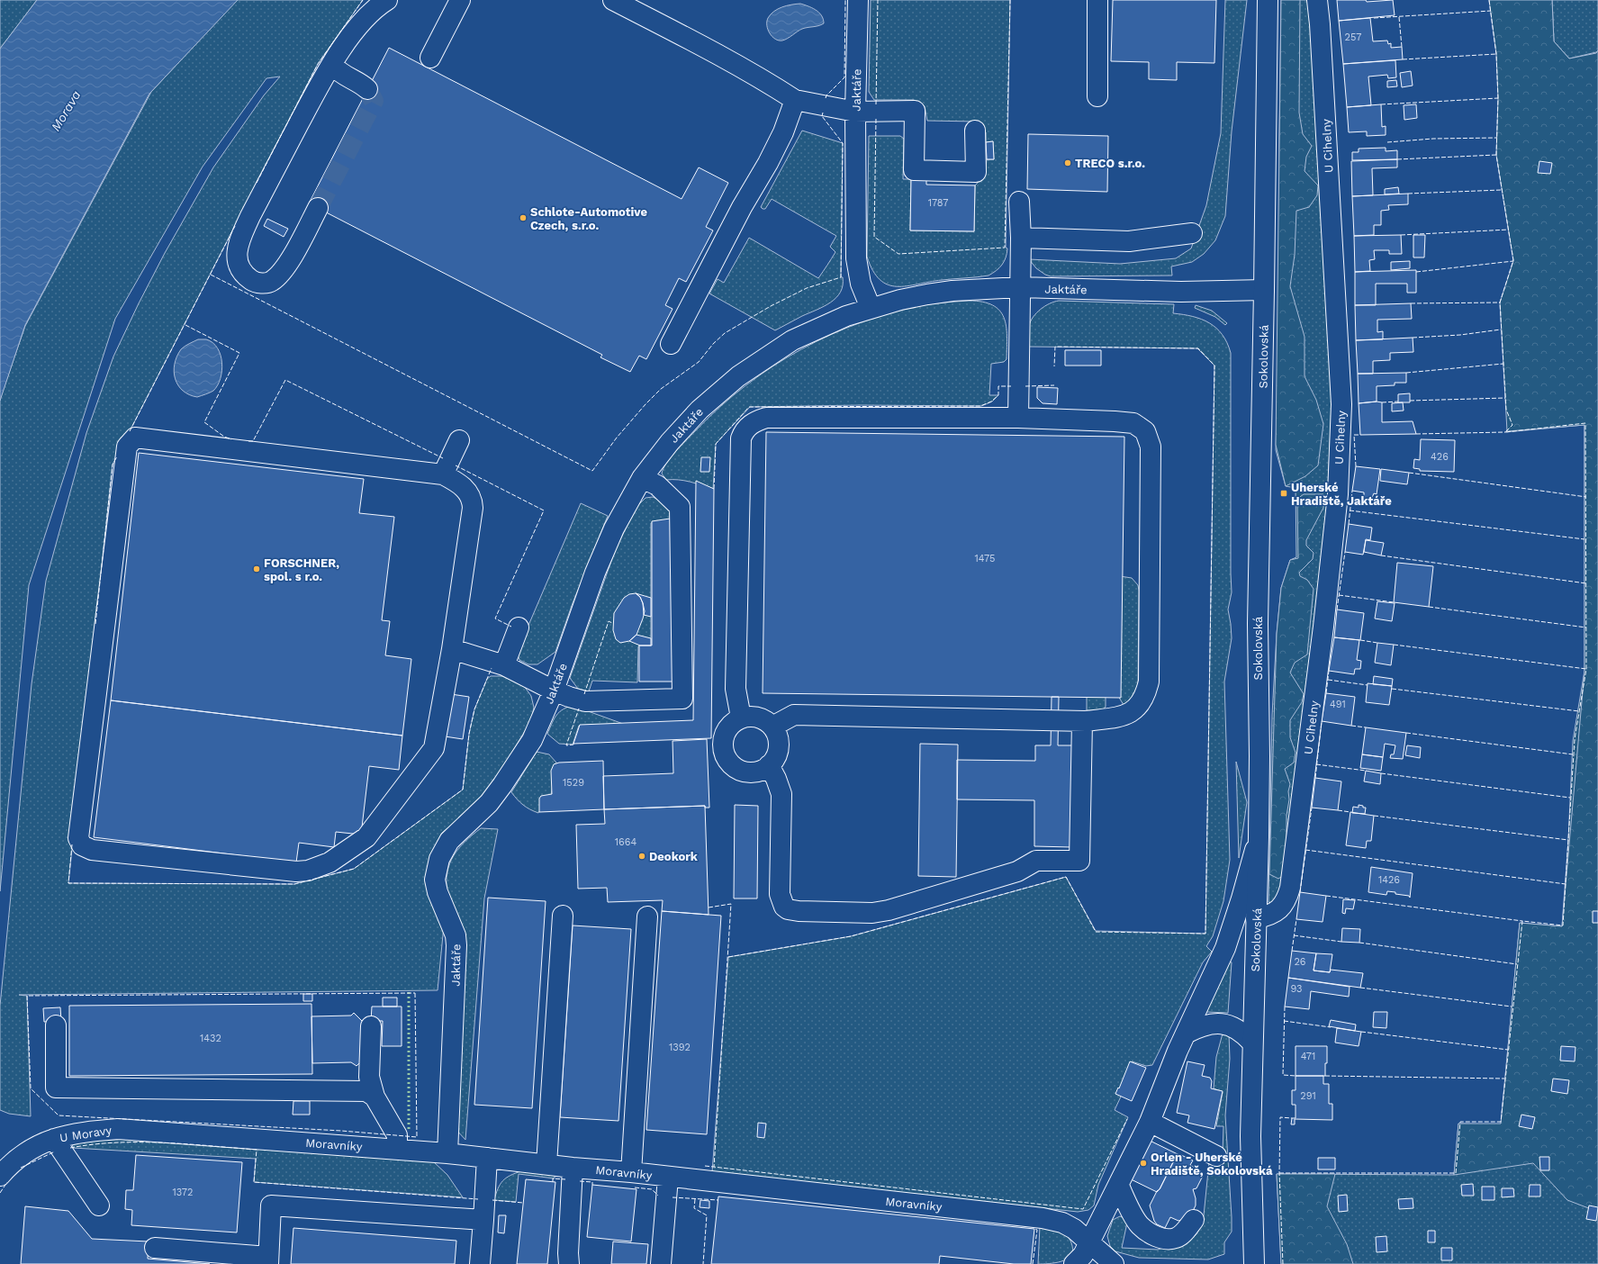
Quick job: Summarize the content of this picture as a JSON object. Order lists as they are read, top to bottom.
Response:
{
  "streets": {
    "street": [
      "Jaktáře",
      "U Cihelny",
      "Sokolovská",
      "U Moravy",
      "Moravníky"
    ]
  },
  "crossings": [
    ["Jaktáře", "Sokolovská"],
    ["Jaktáře", "Moravníky"],
    ["U Cihelny", "Sokolovská"],
    ["U Moravy", "Moravníky"]
  ],
  "water": ["Morava"],
  "places": {
    "other": [
      "TRECO s.r.o.",
      "Schlote-Automotive Czech, s.r.o.",
      "FORSCHNER, spol. s r.o.",
      "Deokork",
      "Orlen - Uherské Hradiště, Sokolovská"
    ],
    "transit": ["Uherské Hradiště, Jaktáře"]
  },
  "house_numbers": [
    "257",
    "1787",
    "426",
    "1475",
    "491",
    "1529",
    "1664",
    "1426",
    "26",
    "93",
    "1432",
    "1392",
    "471",
    "291",
    "1372"
  ]
}
